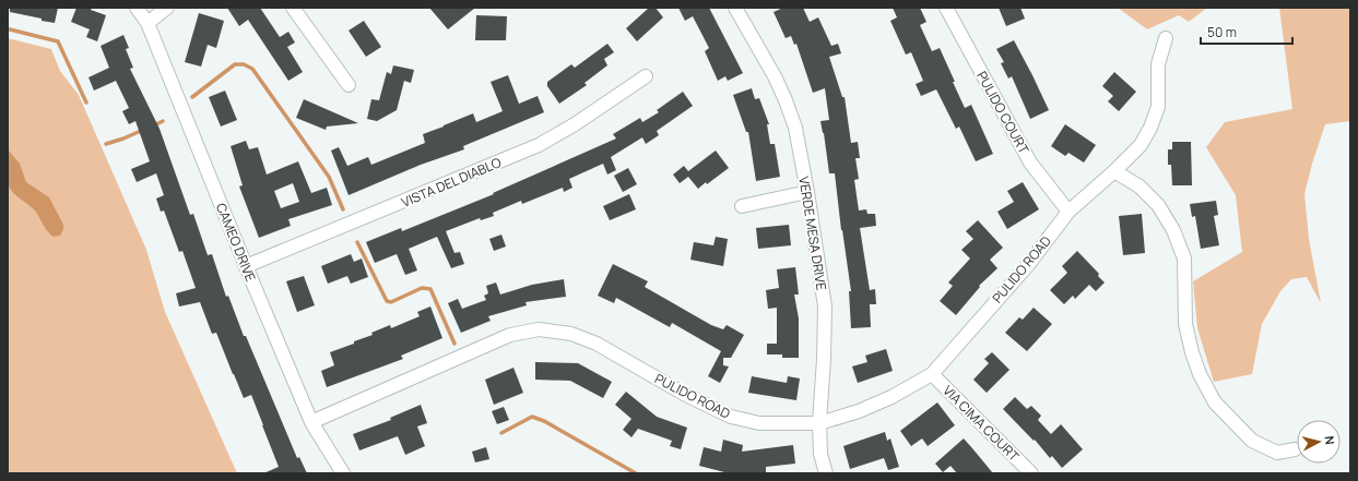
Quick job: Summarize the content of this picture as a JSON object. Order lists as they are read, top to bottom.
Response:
{
  "streets": {
    "street": [
      "PULIDO COURT",
      "VISTA DEL DIABLO",
      "VERDE MESA DRIVE",
      "CAMEO DRIVE",
      "PULIDO ROAD",
      "VIA CIMA COURT"
    ]
  },
  "crossings": [
    ["PULIDO COURT", "PULIDO ROAD"],
    ["VISTA DEL DIABLO", "CAMEO DRIVE"],
    ["VERDE MESA DRIVE", "PULIDO ROAD"],
    ["CAMEO DRIVE", "PULIDO ROAD"],
    ["PULIDO ROAD", "VIA CIMA COURT"]
  ],
  "scale_bar": "50 m",
  "north": "right"
}
